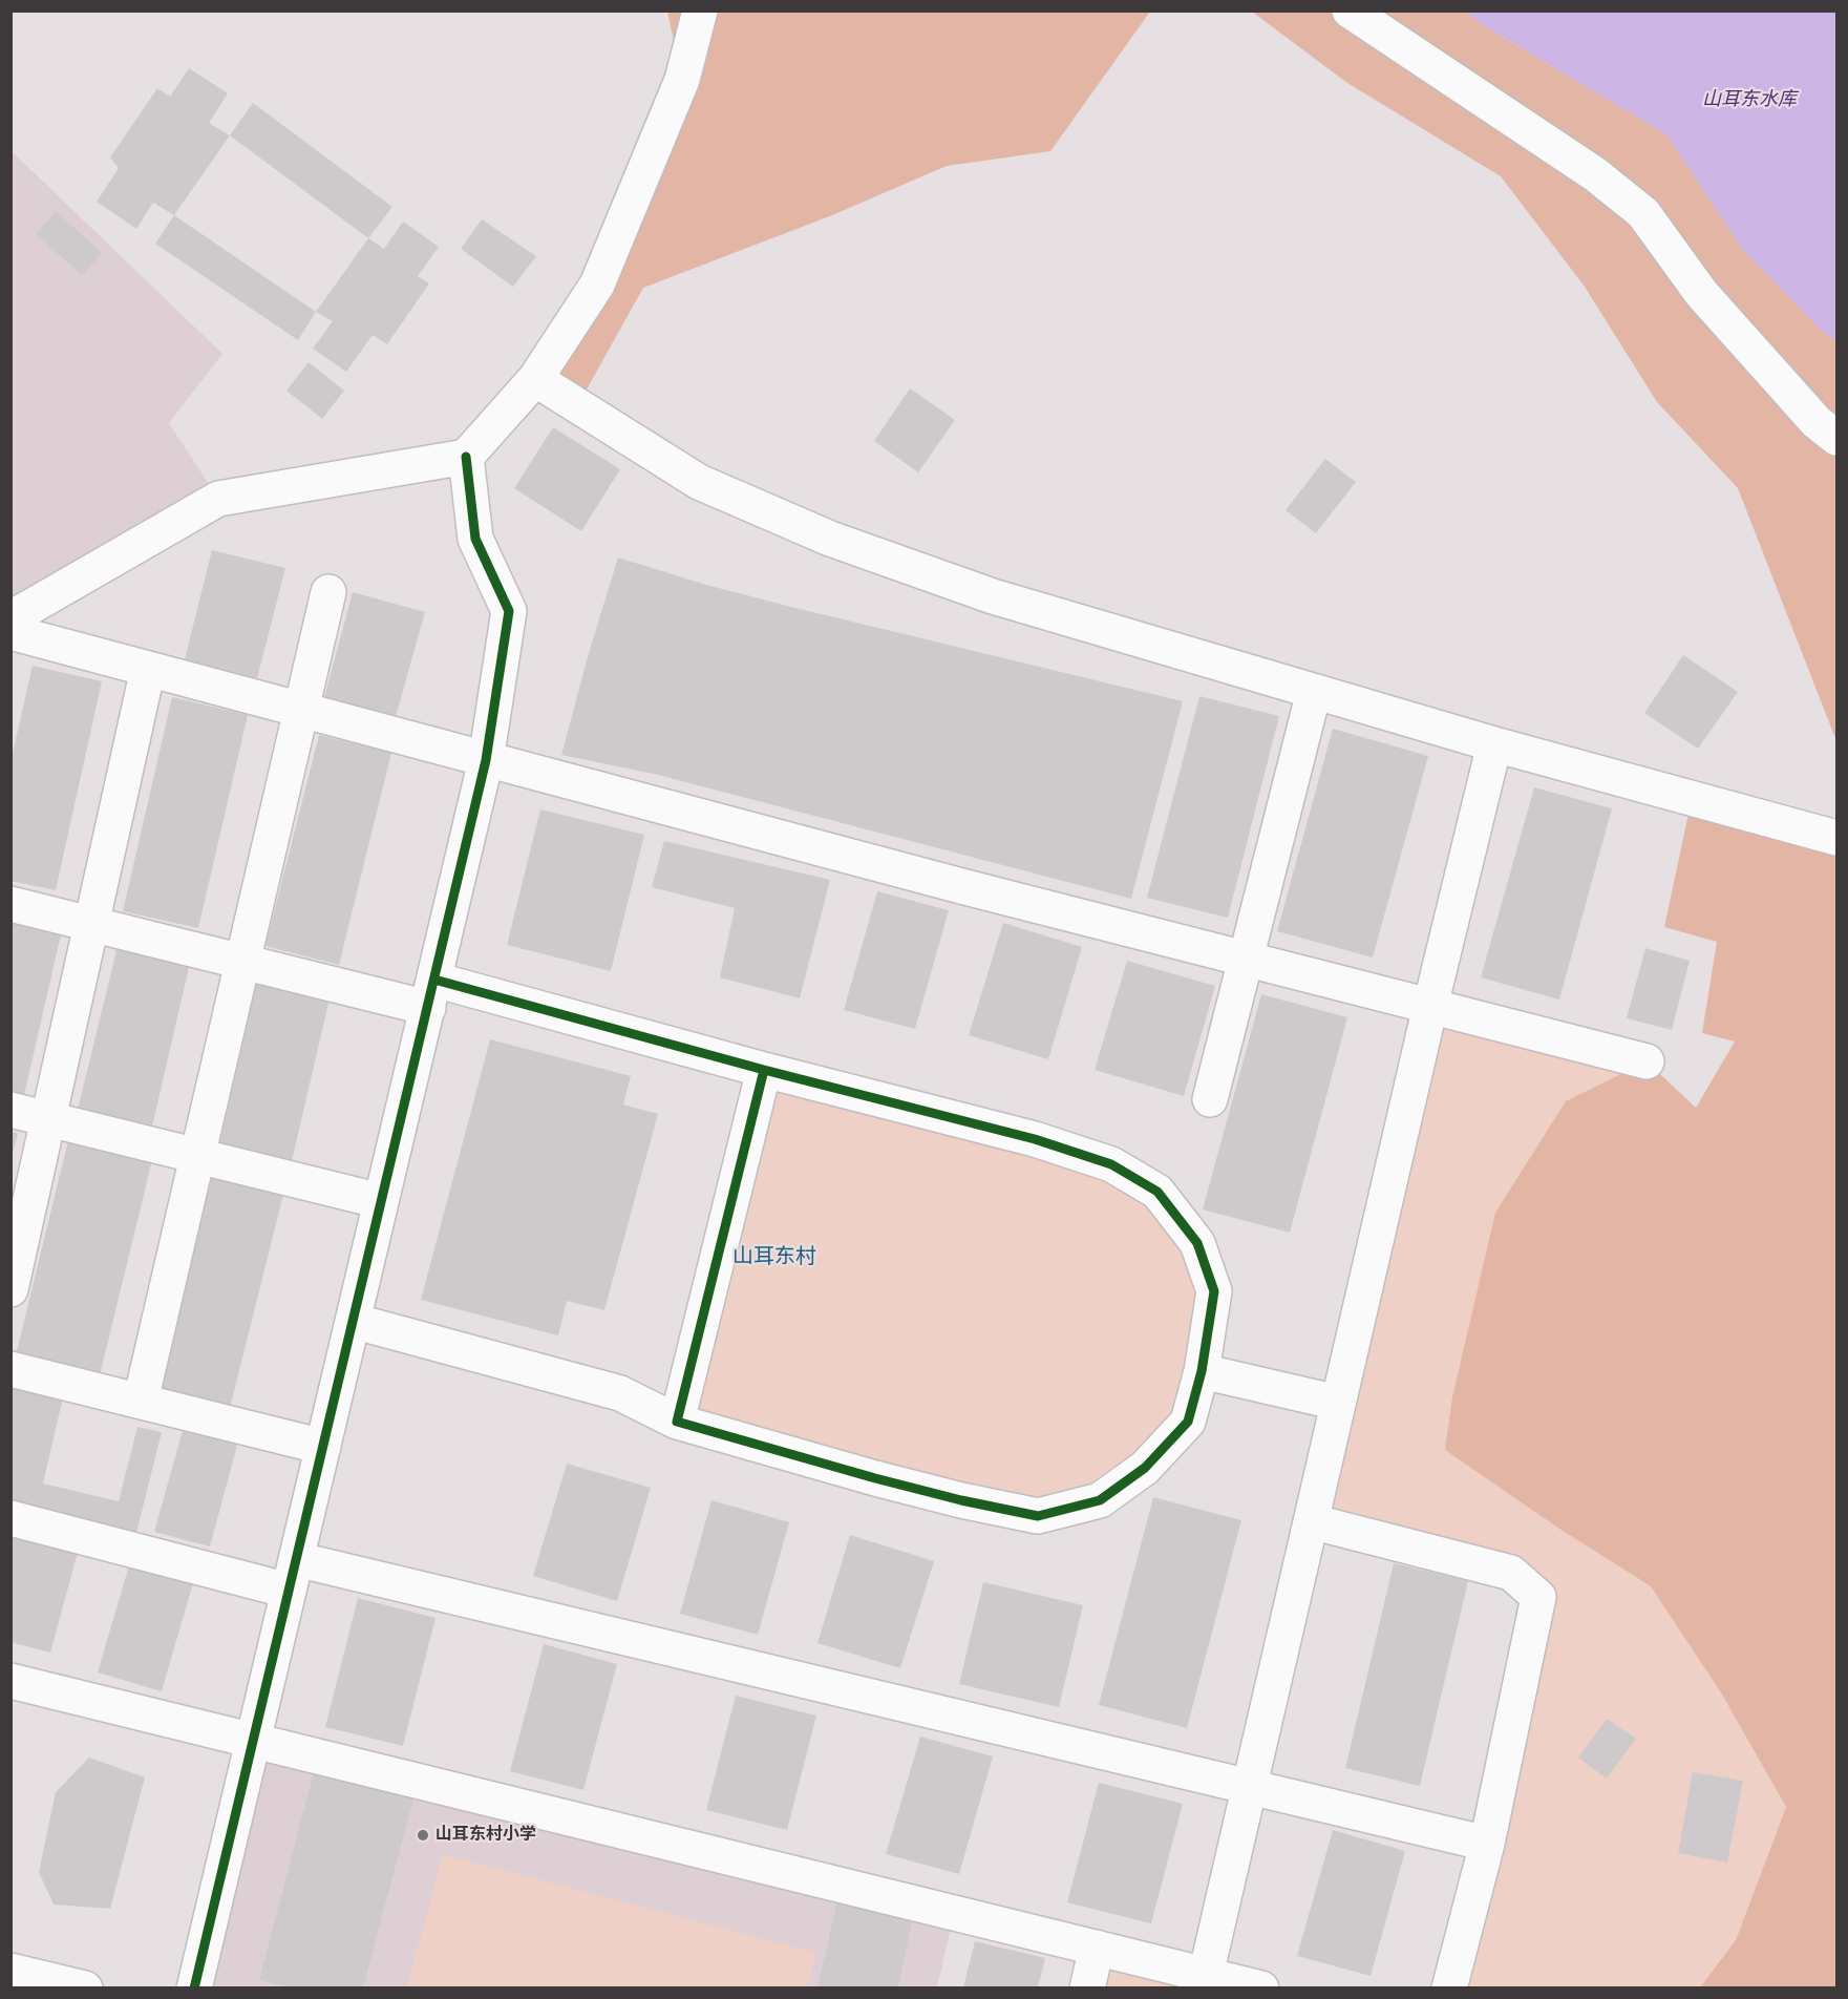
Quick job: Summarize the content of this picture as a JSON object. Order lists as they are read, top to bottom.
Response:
{
  "districts": ["山耳东村"],
  "water": ["山耳东水库"],
  "places": ["山耳东村小学"]
}
